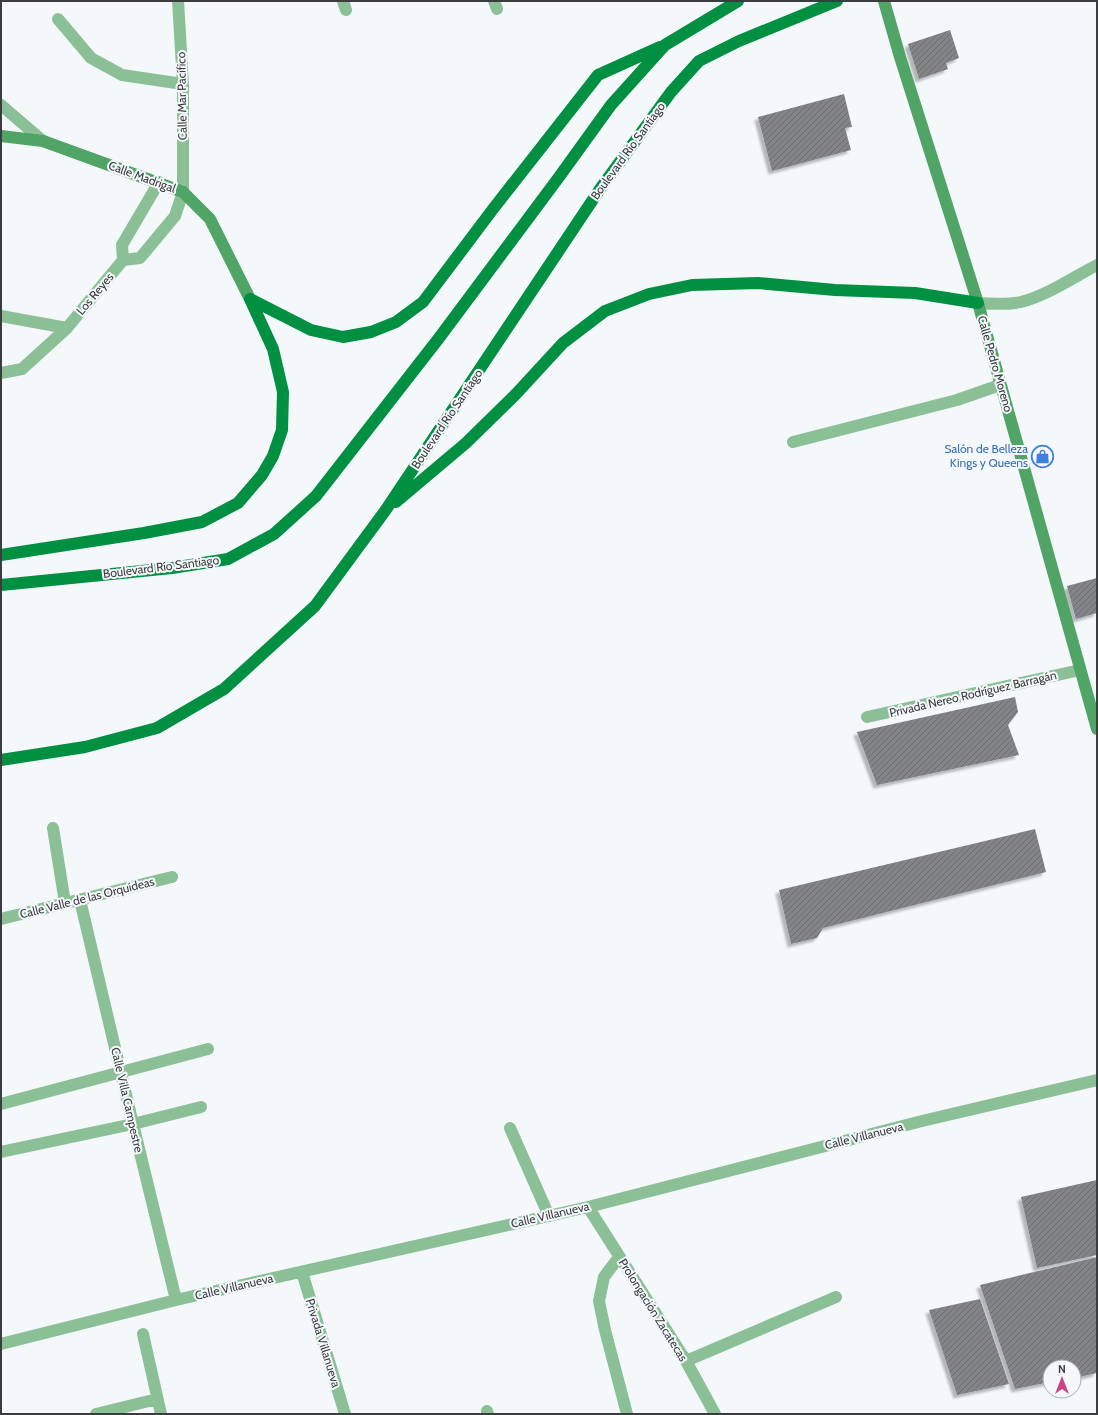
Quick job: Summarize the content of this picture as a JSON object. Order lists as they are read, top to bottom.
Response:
{
  "streets": {
    "main road": ["Boulevard Río Santiago"],
    "street": [
      "Calle Mar Pacífico",
      "Calle Madrigal",
      "Los Reyes",
      "Calle Pedro Moreno",
      "Privada Nereo Rodríguez Barragán",
      "Calle Valle de las Orquídeas",
      "Calle Villa Campestre",
      "Calle Villanueva",
      "Prolongación Zacatecas",
      "Privada Villanueva"
    ]
  },
  "crossings": [
    ["Calle Mar Pacífico", "Calle Madrigal"],
    ["Calle Pedro Moreno", "Privada Nereo Rodríguez Barragán"],
    ["Calle Valle de las Orquídeas", "Calle Villa Campestre"],
    ["Calle Villa Campestre", "Calle Villanueva"],
    ["Calle Villanueva", "Prolongación Zacatecas"],
    ["Calle Villanueva", "Privada Villanueva"]
  ],
  "places": {
    "shop": ["Salón de Belleza Kings y Queens"]
  },
  "north": "top"
}
